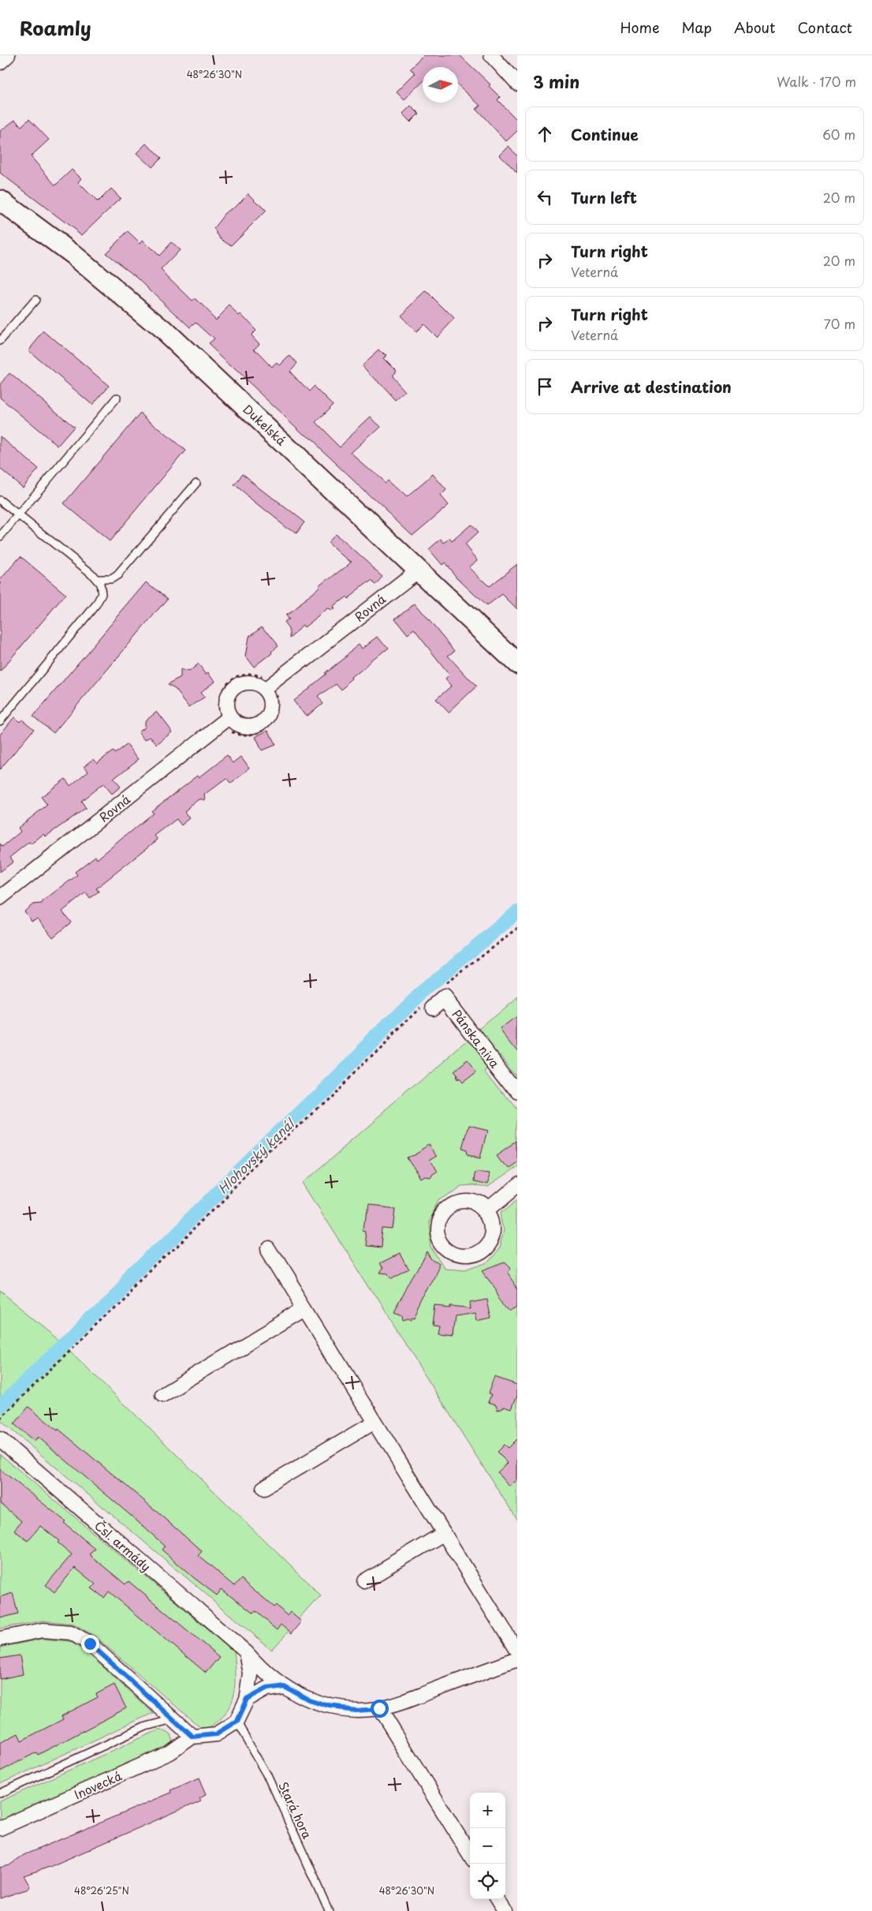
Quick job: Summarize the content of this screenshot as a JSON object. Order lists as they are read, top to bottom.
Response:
{
  "streets": {
    "main road": ["Dukelská"],
    "street": [
      "Rovná",
      "Pánska niva",
      "Čsl. armády",
      "Inovecká"
    ],
    "lane": ["Stará hora"]
  },
  "crossings": [
    ["Dukelská", "Rovná"]
  ],
  "water": ["Hlohovský kanál"],
  "north": "right",
  "page": {
    "header": "Roamly",
    "nav": [
      "Home",
      "Map",
      "About",
      "Contact"
    ],
    "heading": ["3 min", "Walk · 170 m"],
    "list": [
      ["Continue", "60 m"],
      ["Turn left", "20 m"],
      ["Turn right", "Veterná", "20 m"],
      ["Turn right", "Veterná", "70 m"],
      "Arrive at destination"
    ],
    "map_buttons": ["+", "−"]
  },
  "coordinates": ["48°26'30\"N", "48°26'25\"N"]
}
